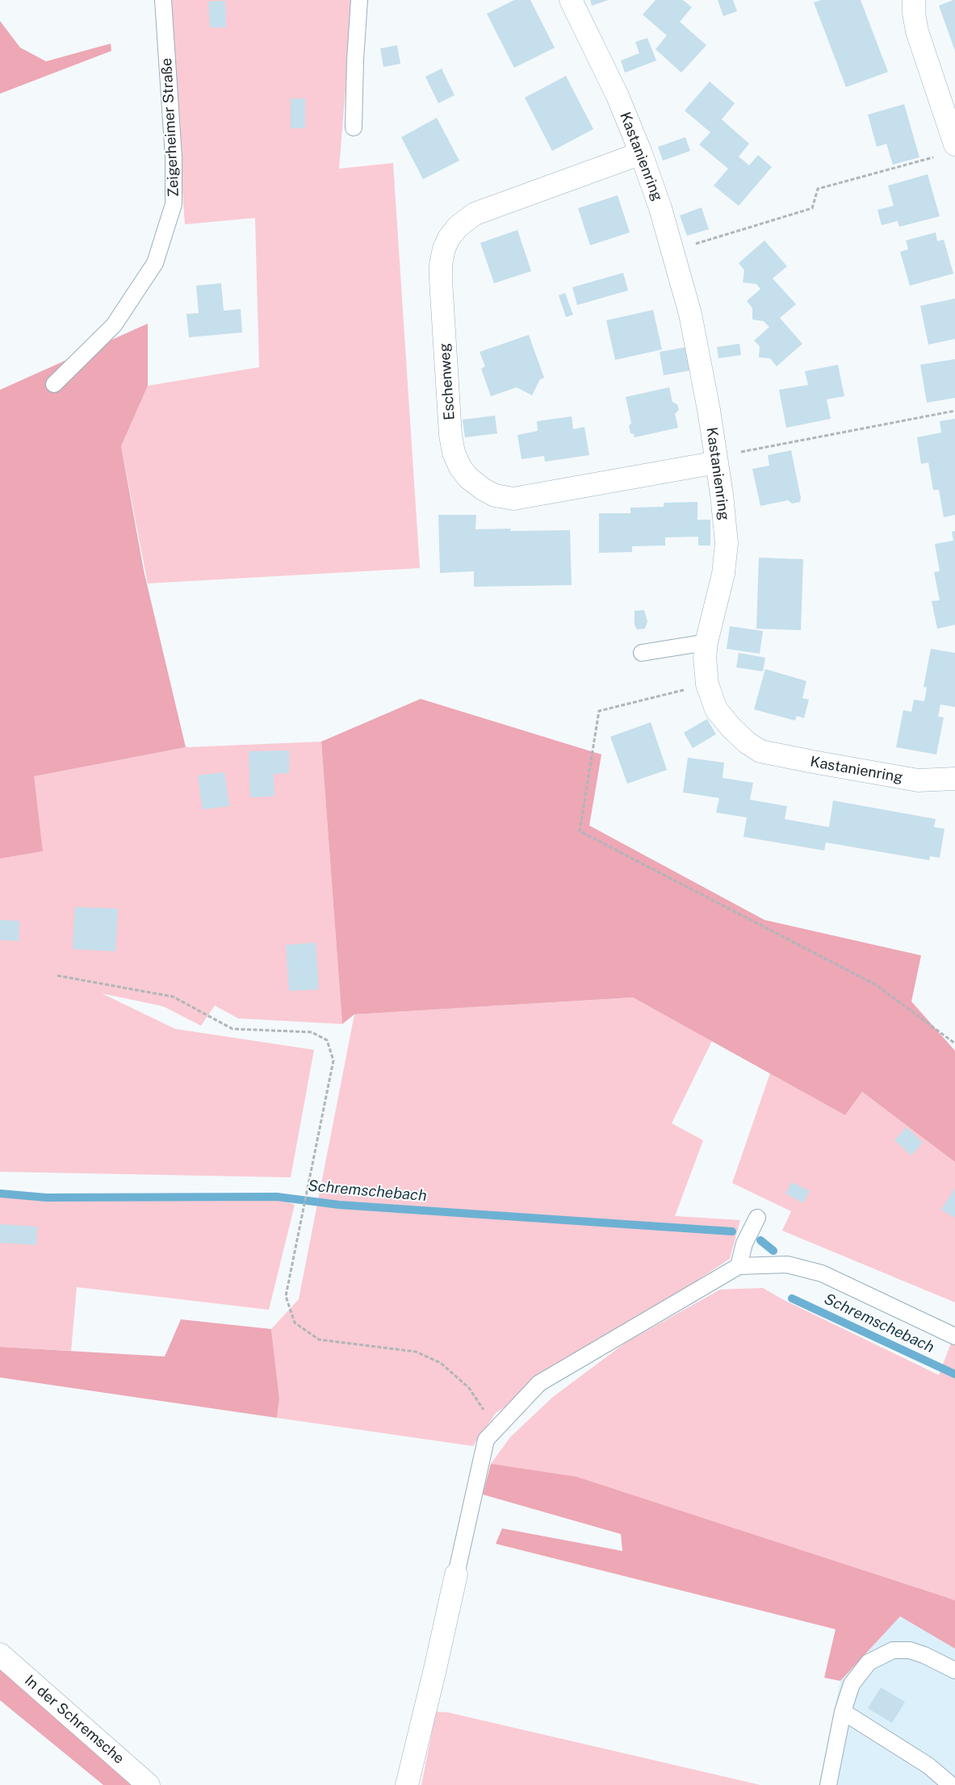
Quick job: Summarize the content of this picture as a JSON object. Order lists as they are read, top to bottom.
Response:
{
  "streets": {
    "street": ["Kastanienring", "Eschenweg", "In der Schremsche"],
    "lane": ["Zeigerheimer Straße"]
  },
  "crossings": [
    ["Kastanienring", "Eschenweg"]
  ],
  "water": ["Schremschebach"]
}
